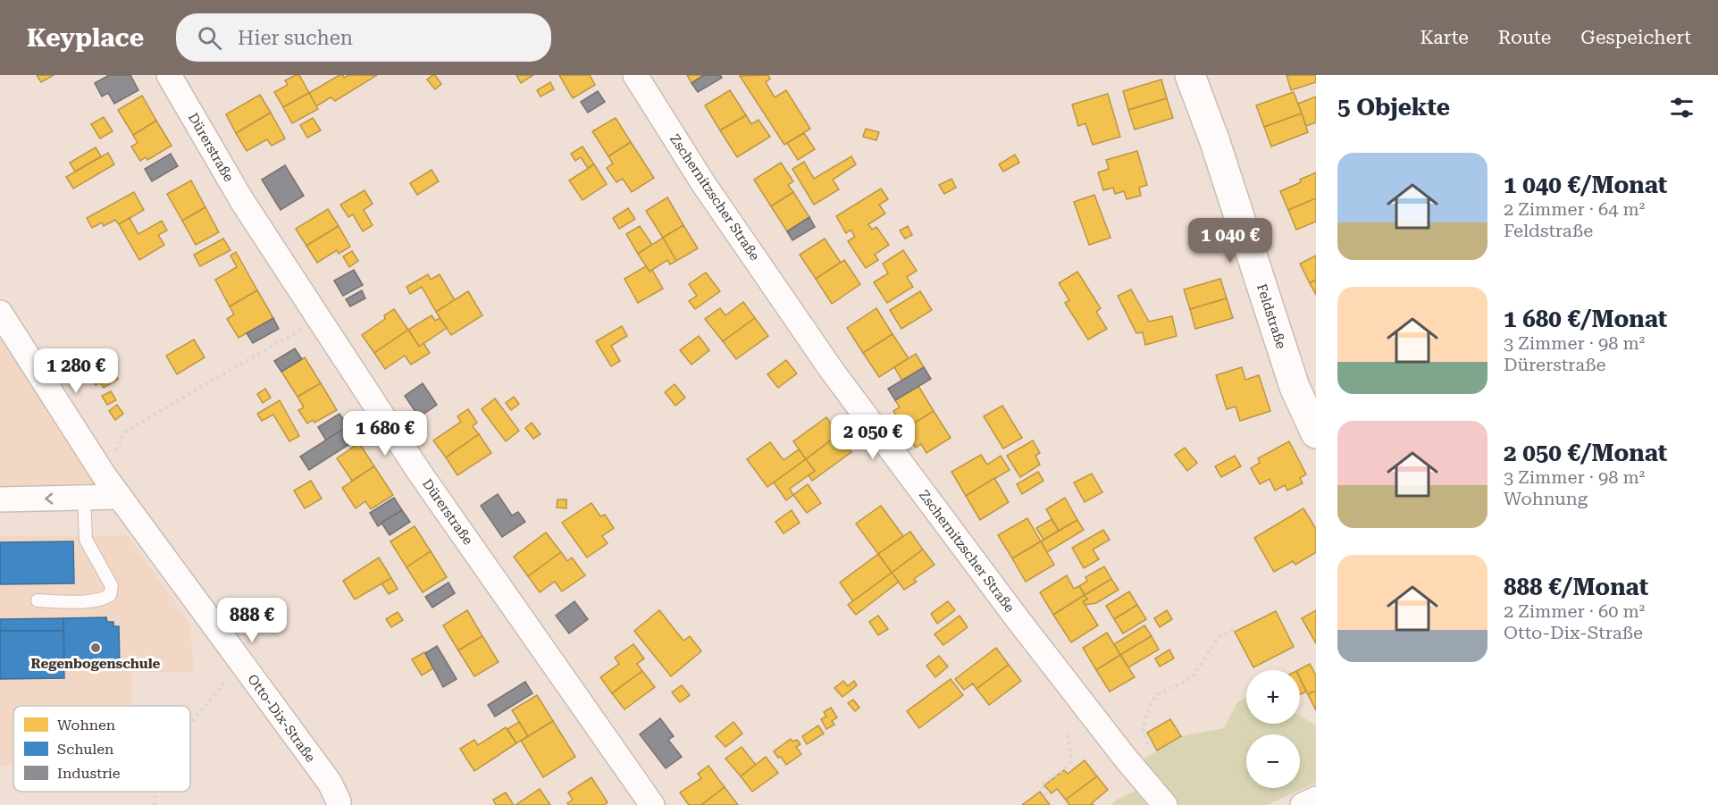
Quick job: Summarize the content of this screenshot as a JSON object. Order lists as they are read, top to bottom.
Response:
{
  "streets": {
    "street": [
      "Dürerstraße",
      "Zschernitzscher Straße",
      "Feldstraße",
      "Otto-Dix-Straße"
    ]
  },
  "places": ["Regenbogenschule"],
  "legend": ["Wohnen", "Schulen", "Industrie"],
  "page": {
    "header": "Keyplace",
    "search": "Hier suchen",
    "nav": ["Karte", "Route", "Gespeichert"],
    "heading": "5 Objekte",
    "list": [
      {
        "name": "1 040 €/Monat",
        "note": "2 Zimmer · 64 m² · Feldstraße"
      },
      {
        "name": "1 680 €/Monat",
        "note": "3 Zimmer · 98 m² · Dürerstraße"
      },
      {
        "name": "2 050 €/Monat",
        "note": "3 Zimmer · 98 m² · Wohnung"
      },
      {
        "name": "888 €/Monat",
        "note": "2 Zimmer · 60 m² · Otto-Dix-Straße"
      }
    ],
    "price": [
      "1 040 €",
      "1 280 €",
      "1 680 €",
      "2 050 €",
      "888 €"
    ],
    "map_buttons": ["+", "−"]
  }
}
